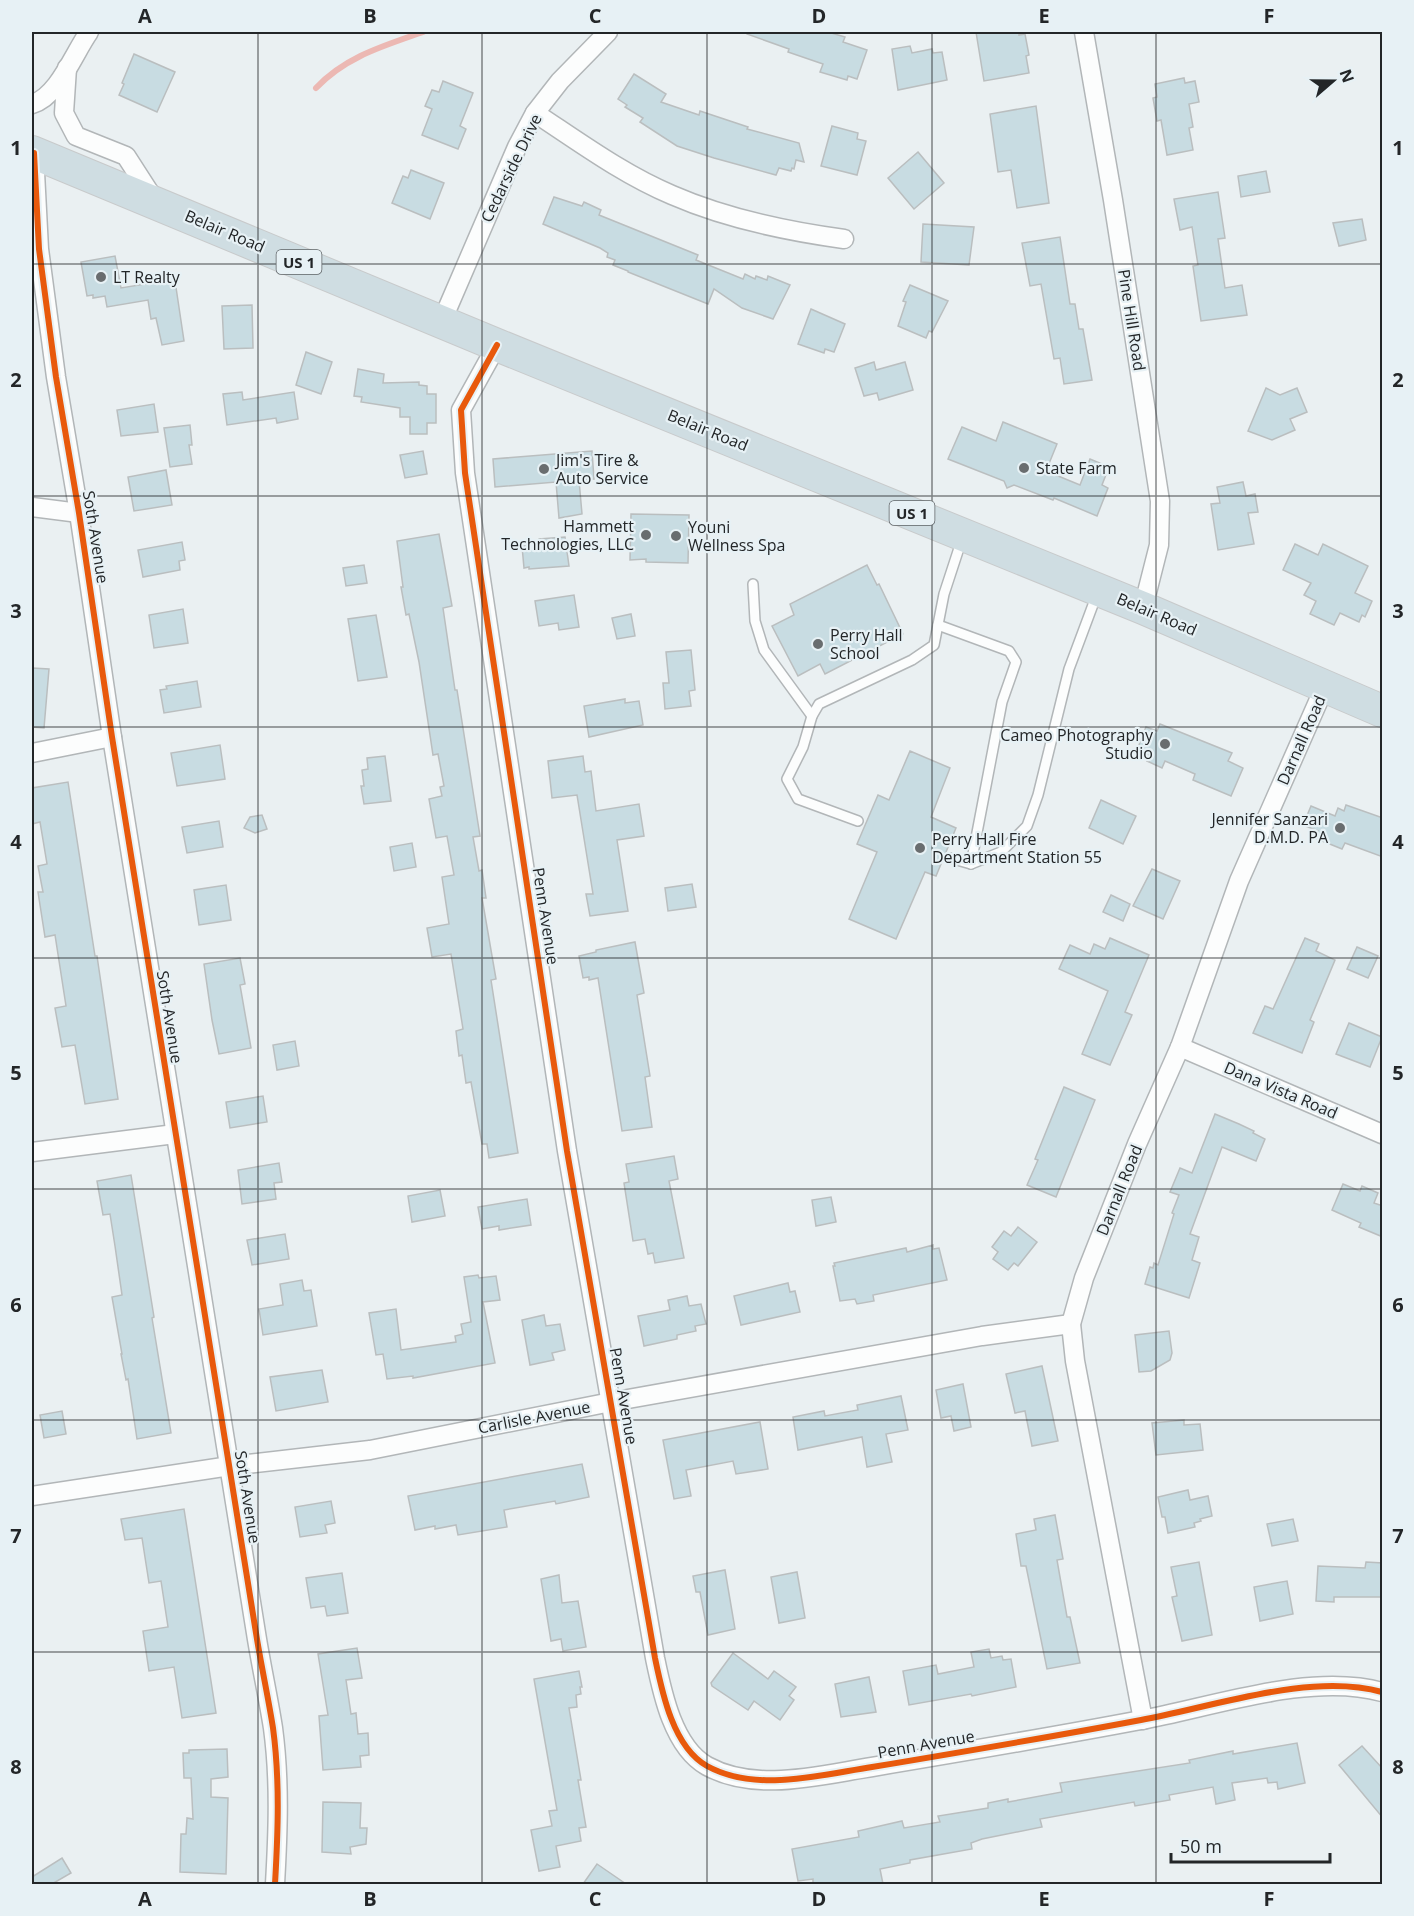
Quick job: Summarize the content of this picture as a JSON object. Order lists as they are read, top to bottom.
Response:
{
  "streets": {
    "highway": ["Belair Road", "US 1"],
    "street": [
      "Cedarside Drive",
      "Pine Hill Road",
      "Soth Avenue",
      "Darnall Road",
      "Penn Avenue",
      "Dana Vista Road",
      "Carlisle Avenue"
    ]
  },
  "crossings": [
    ["Cedarside Drive", "Belair Road"],
    ["Belair Road", "Pine Hill Road"],
    ["Belair Road", "Soth Avenue"],
    ["Belair Road", "Darnall Road"],
    ["Belair Road", "Penn Avenue"],
    ["Soth Avenue", "Carlisle Avenue"],
    ["Darnall Road", "Penn Avenue"],
    ["Darnall Road", "Dana Vista Road"],
    ["Darnall Road", "Carlisle Avenue"],
    ["Penn Avenue", "Carlisle Avenue"]
  ],
  "places": [
    "LT Realty",
    "State Farm",
    "Jim's Tire & Auto Service",
    "Hammett Technologies, LLC",
    "Youni Wellness Spa",
    "Perry Hall School",
    "Cameo Photography Studio",
    "Jennifer Sanzari D.M.D. PA",
    "Perry Hall Fire Department Station 55"
  ],
  "scale_bar": "50 m",
  "north": "right",
  "grid": {
    "columns": [
      "A",
      "B",
      "C",
      "D",
      "E",
      "F"
    ],
    "rows": [
      "1",
      "2",
      "3",
      "4",
      "5",
      "6",
      "7",
      "8"
    ]
  }
}
